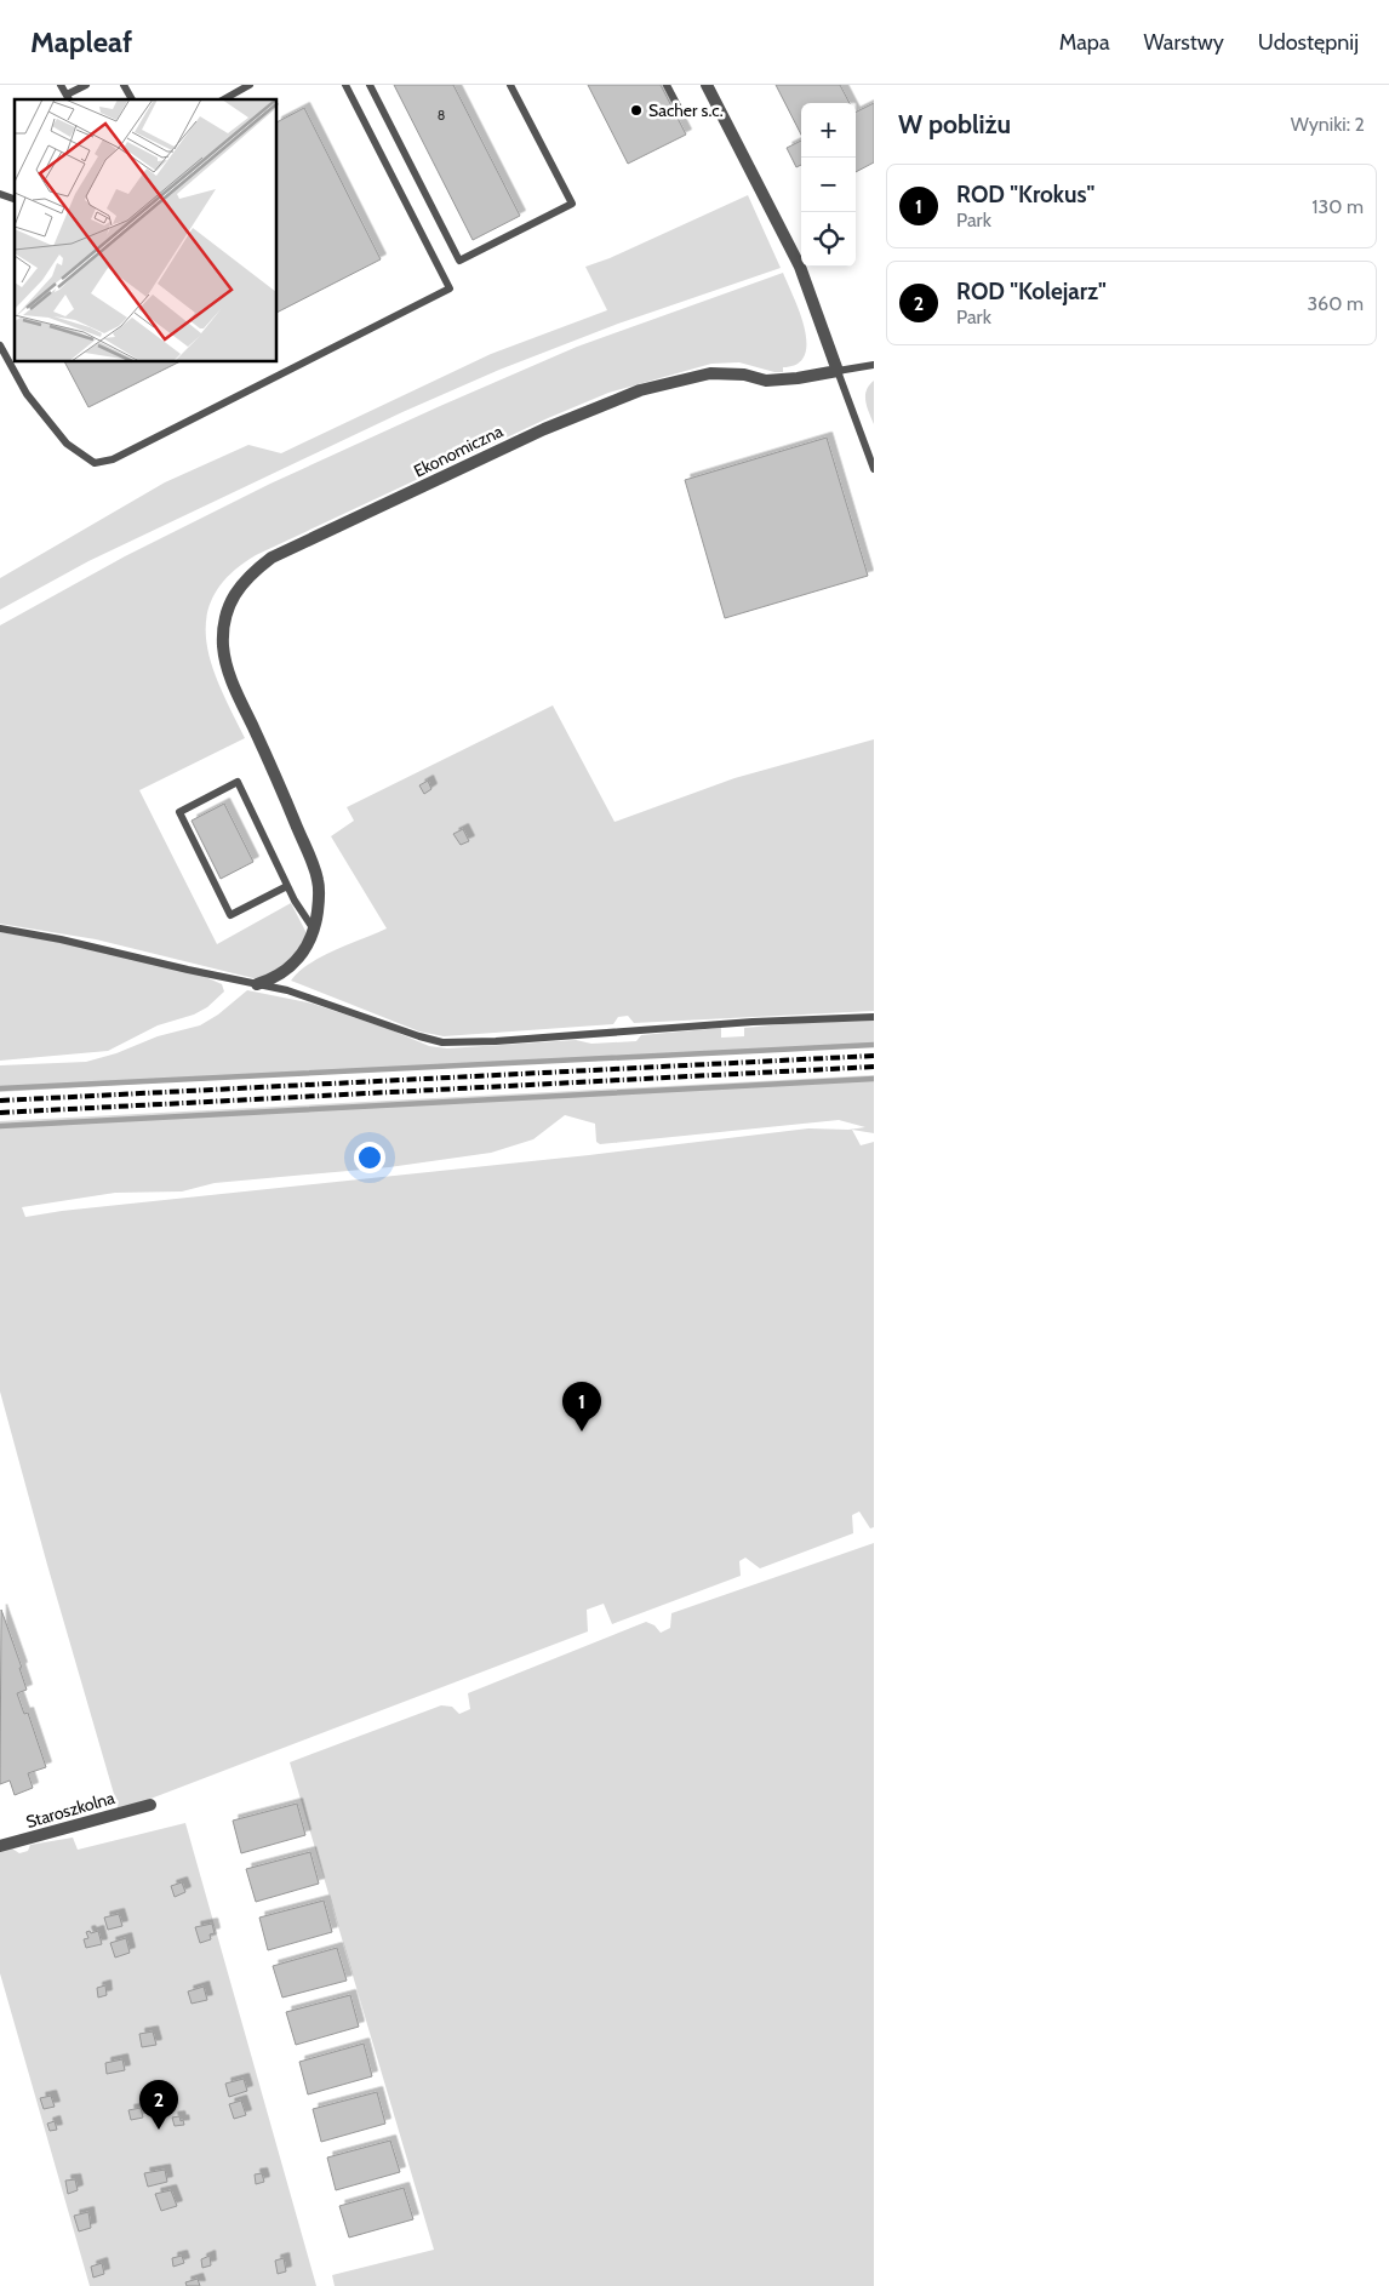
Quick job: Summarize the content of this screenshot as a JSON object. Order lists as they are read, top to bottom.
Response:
{
  "streets": {
    "street": ["Ekonomiczna", "Staroszkolna"]
  },
  "places": ["Sacher s.c."],
  "house_numbers": ["8"],
  "page": {
    "header": "Mapleaf",
    "nav": ["Mapa", "Warstwy", "Udostępnij"],
    "heading": ["W pobliżu", "Wyniki: 2"],
    "map_buttons": ["+", "−"],
    "list": [
      {
        "mark": "1",
        "name": "ROD \"Krokus\"",
        "note": "Park",
        "value": "130 m"
      },
      {
        "mark": "2",
        "name": "ROD \"Kolejarz\"",
        "note": "Park",
        "value": "360 m"
      }
    ],
    "pins": ["1", "2"]
  }
}
